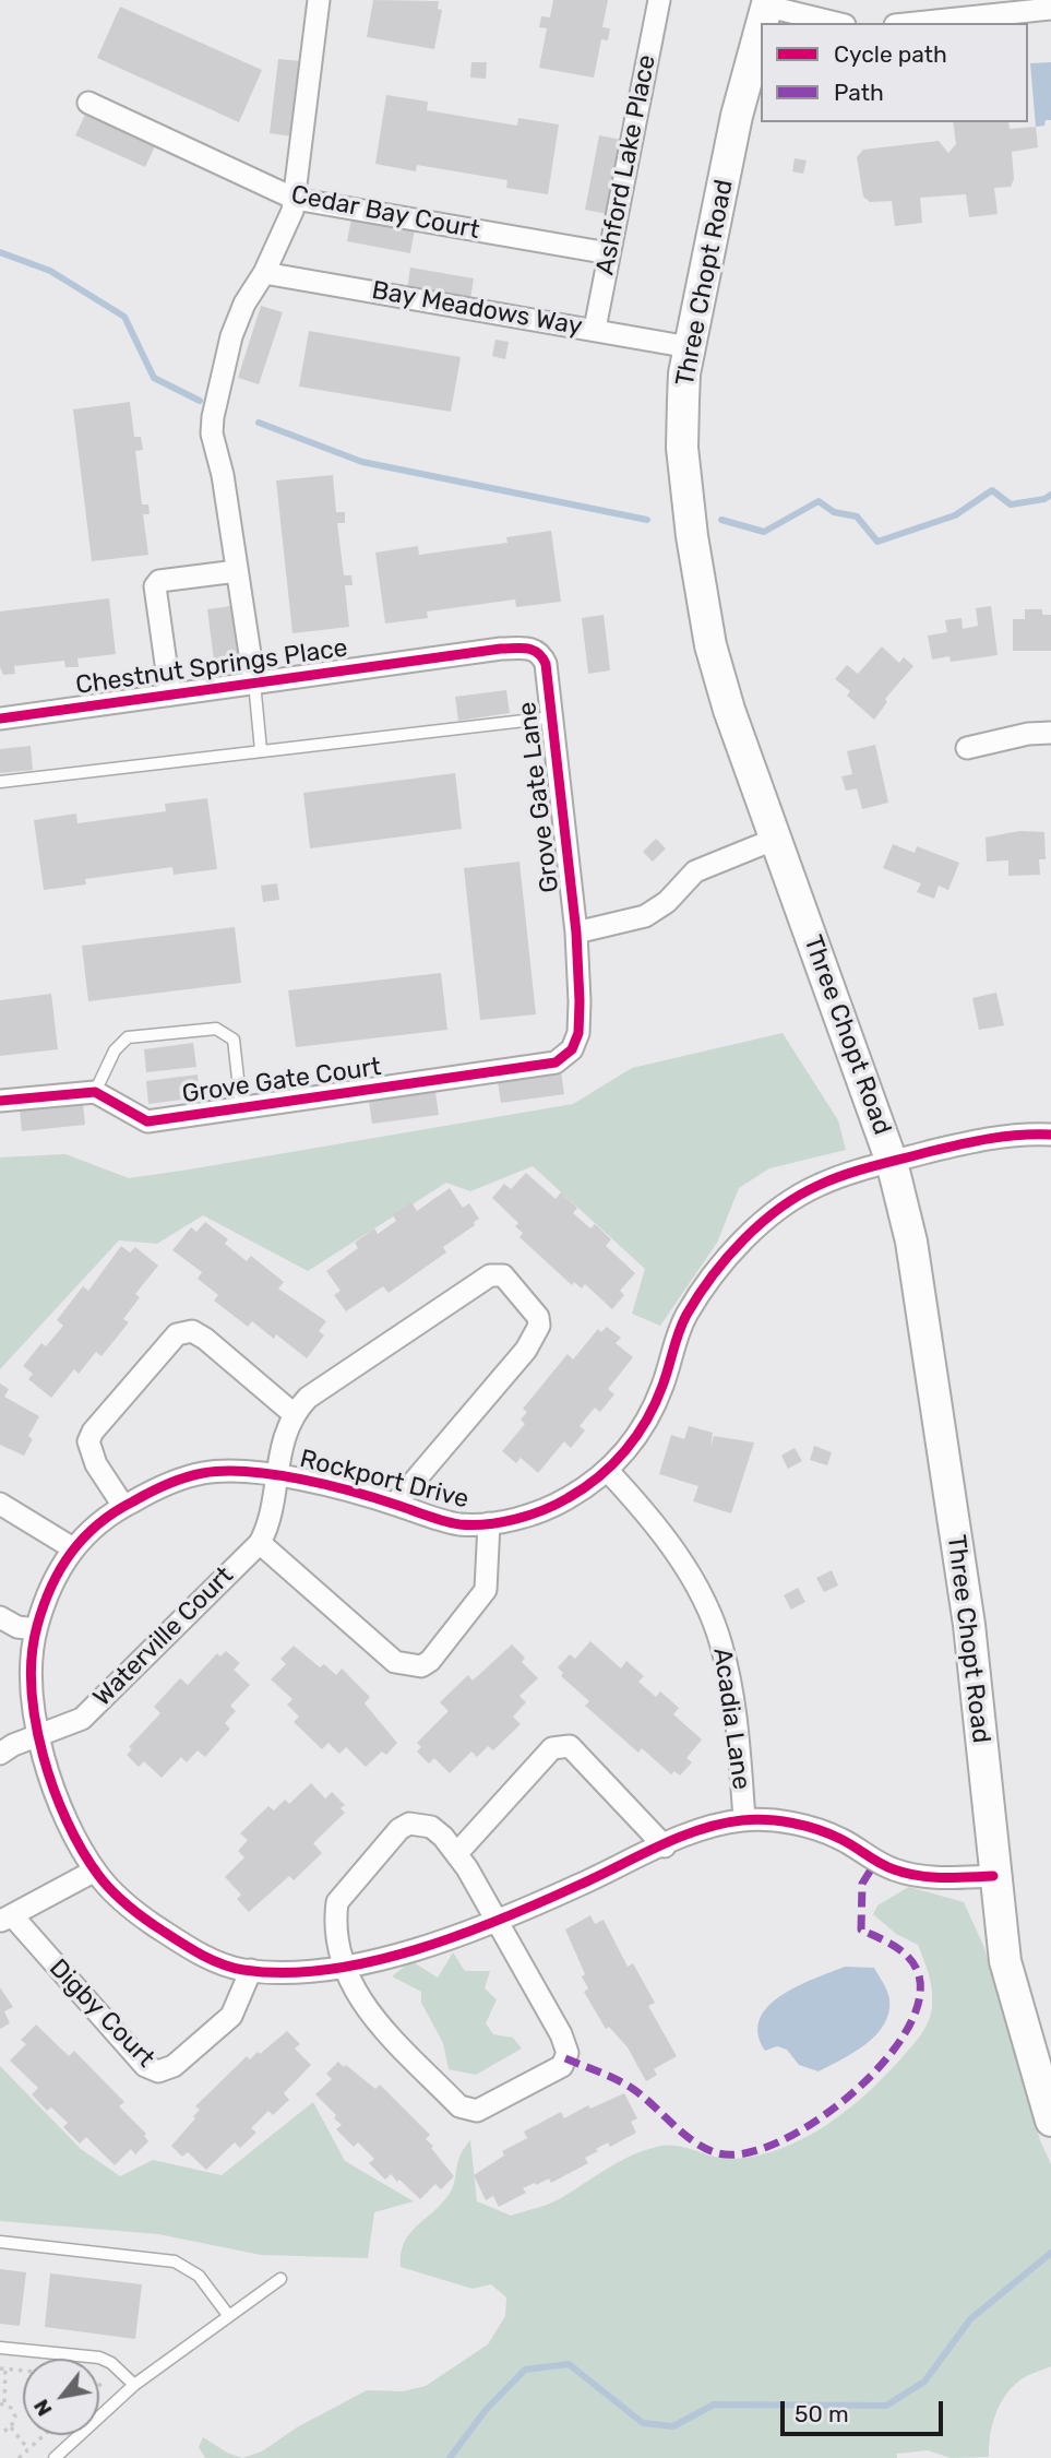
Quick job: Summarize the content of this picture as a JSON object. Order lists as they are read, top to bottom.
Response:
{
  "streets": {
    "main road": ["Three Chopt Road"],
    "street": [
      "Ashford Lake Place",
      "Cedar Bay Court",
      "Bay Meadows Way",
      "Chestnut Springs Place",
      "Grove Gate Lane",
      "Grove Gate Court",
      "Rockport Drive",
      "Waterville Court",
      "Acadia Lane",
      "Digby Court"
    ]
  },
  "crossings": [
    ["Ashford Lake Place", "Cedar Bay Court"],
    ["Ashford Lake Place", "Bay Meadows Way"],
    ["Three Chopt Road", "Bay Meadows Way"],
    ["Three Chopt Road", "Rockport Drive"],
    ["Chestnut Springs Place", "Grove Gate Lane"],
    ["Grove Gate Lane", "Grove Gate Court"],
    ["Rockport Drive", "Waterville Court"],
    ["Rockport Drive", "Acadia Lane"],
    ["Rockport Drive", "Digby Court"]
  ],
  "legend": ["Cycle path", "Path"],
  "scale_bar": "50 m",
  "north": "bottom left"
}
